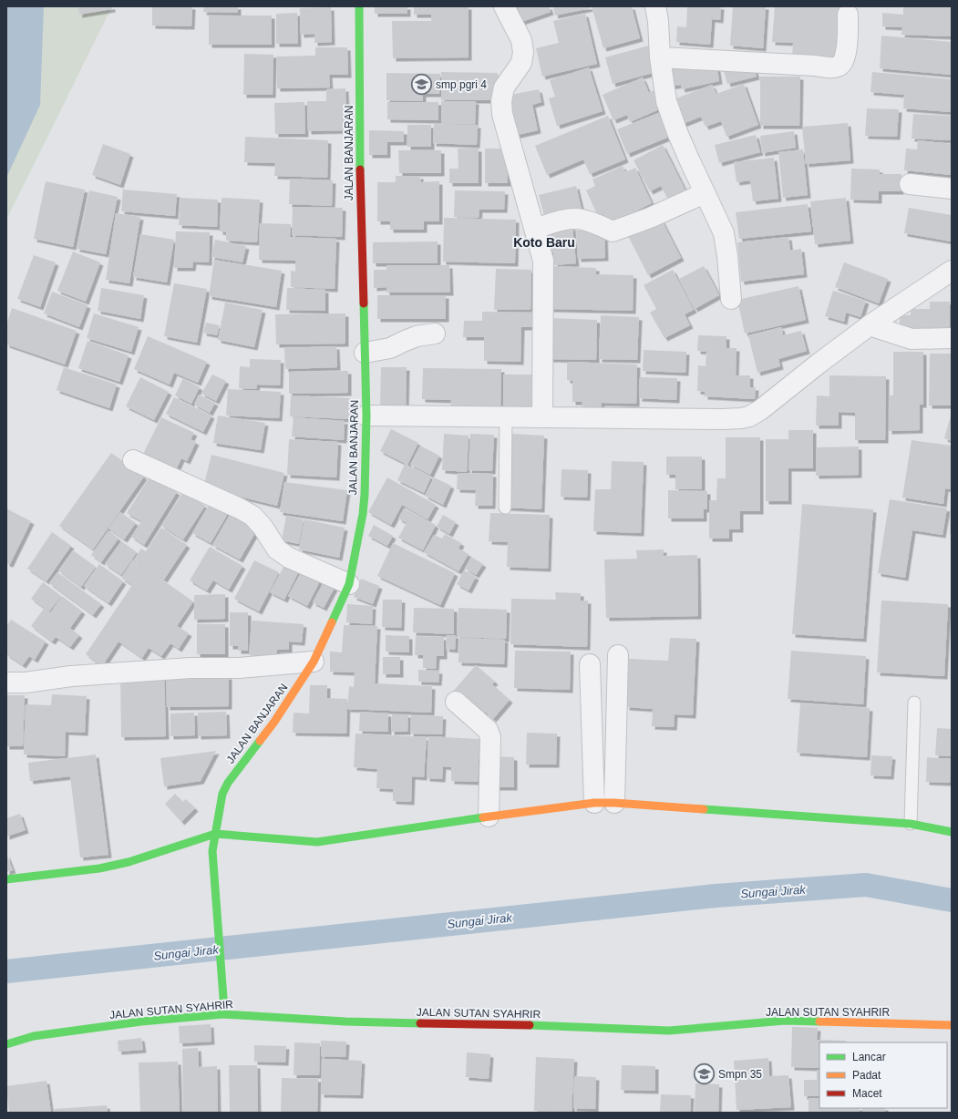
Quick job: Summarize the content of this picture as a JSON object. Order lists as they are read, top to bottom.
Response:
{
  "streets": {
    "street": ["JALAN BANJARAN", "JALAN SUTAN SYAHRIR"]
  },
  "crossings": [
    ["JALAN BANJARAN", "JALAN SUTAN SYAHRIR"]
  ],
  "districts": ["Koto Baru"],
  "water": ["Sungai Jirak"],
  "places": {
    "school or university": ["smp pgri 4", "Smpn 35"]
  },
  "legend": ["Lancar", "Padat", "Macet"]
}
